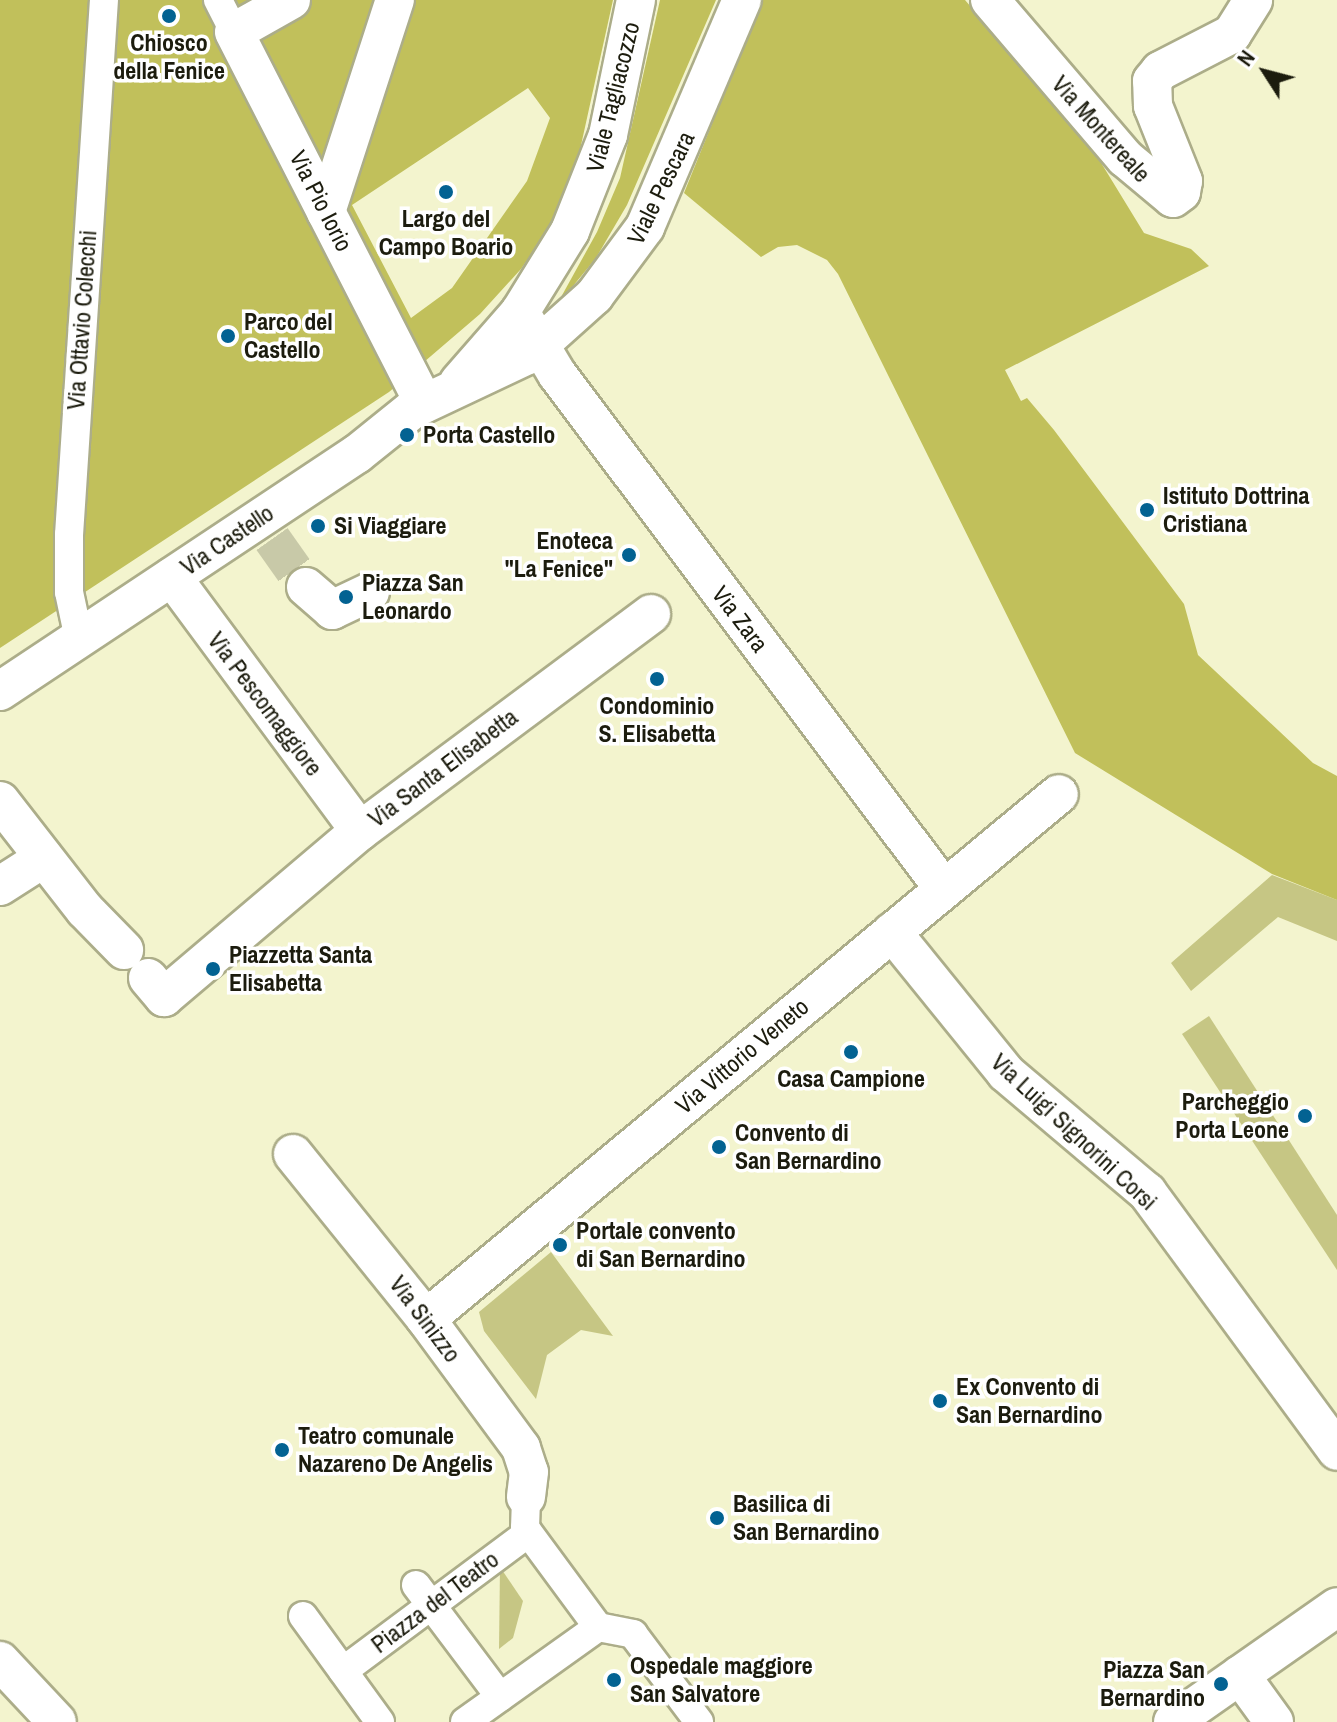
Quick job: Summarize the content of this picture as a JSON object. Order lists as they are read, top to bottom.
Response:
{
  "streets": {
    "street": [
      "Viale Tagliacozzo",
      "Via Montereale",
      "Viale Pescara",
      "Via Pio Iorio",
      "Via Ottavio Colecchi",
      "Via Castello",
      "Via Zara",
      "Via Pescomaggiore",
      "Via Santa Elisabetta",
      "Via Vittorio Veneto",
      "Via Luigi Signorini Corsi",
      "Via Sinizzo",
      "Piazza del Teatro"
    ]
  },
  "crossings": [
    ["Viale Tagliacozzo", "Viale Pescara"],
    ["Viale Tagliacozzo", "Via Pio Iorio"],
    ["Viale Tagliacozzo", "Via Castello"],
    ["Viale Tagliacozzo", "Via Zara"],
    ["Viale Pescara", "Via Pio Iorio"],
    ["Viale Pescara", "Via Castello"],
    ["Viale Pescara", "Via Zara"],
    ["Via Pio Iorio", "Via Castello"],
    ["Via Ottavio Colecchi", "Via Castello"],
    ["Via Castello", "Via Pescomaggiore"],
    ["Via Zara", "Via Vittorio Veneto"],
    ["Via Pescomaggiore", "Via Santa Elisabetta"],
    ["Via Vittorio Veneto", "Via Luigi Signorini Corsi"],
    ["Via Vittorio Veneto", "Via Sinizzo"],
    ["Via Sinizzo", "Piazza del Teatro"]
  ],
  "places": [
    "Chiosco della Fenice",
    "Largo del Campo Boario",
    "Parco del Castello",
    "Porta Castello",
    "Istituto Dottrina Cristiana",
    "Si Viaggiare",
    "Enoteca \"La Fenice\"",
    "Piazza San Leonardo",
    "Condominio S. Elisabetta",
    "Piazzetta Santa Elisabetta",
    "Casa Campione",
    "Parcheggio Porta Leone",
    "Convento di San Bernardino",
    "Portale convento di San Bernardino",
    "Ex Convento di San Bernardino",
    "Teatro comunale Nazareno De Angelis",
    "Basilica di San Bernardino",
    "Ospedale maggiore San Salvatore",
    "Piazza San Bernardino"
  ],
  "north": "top left"
}
